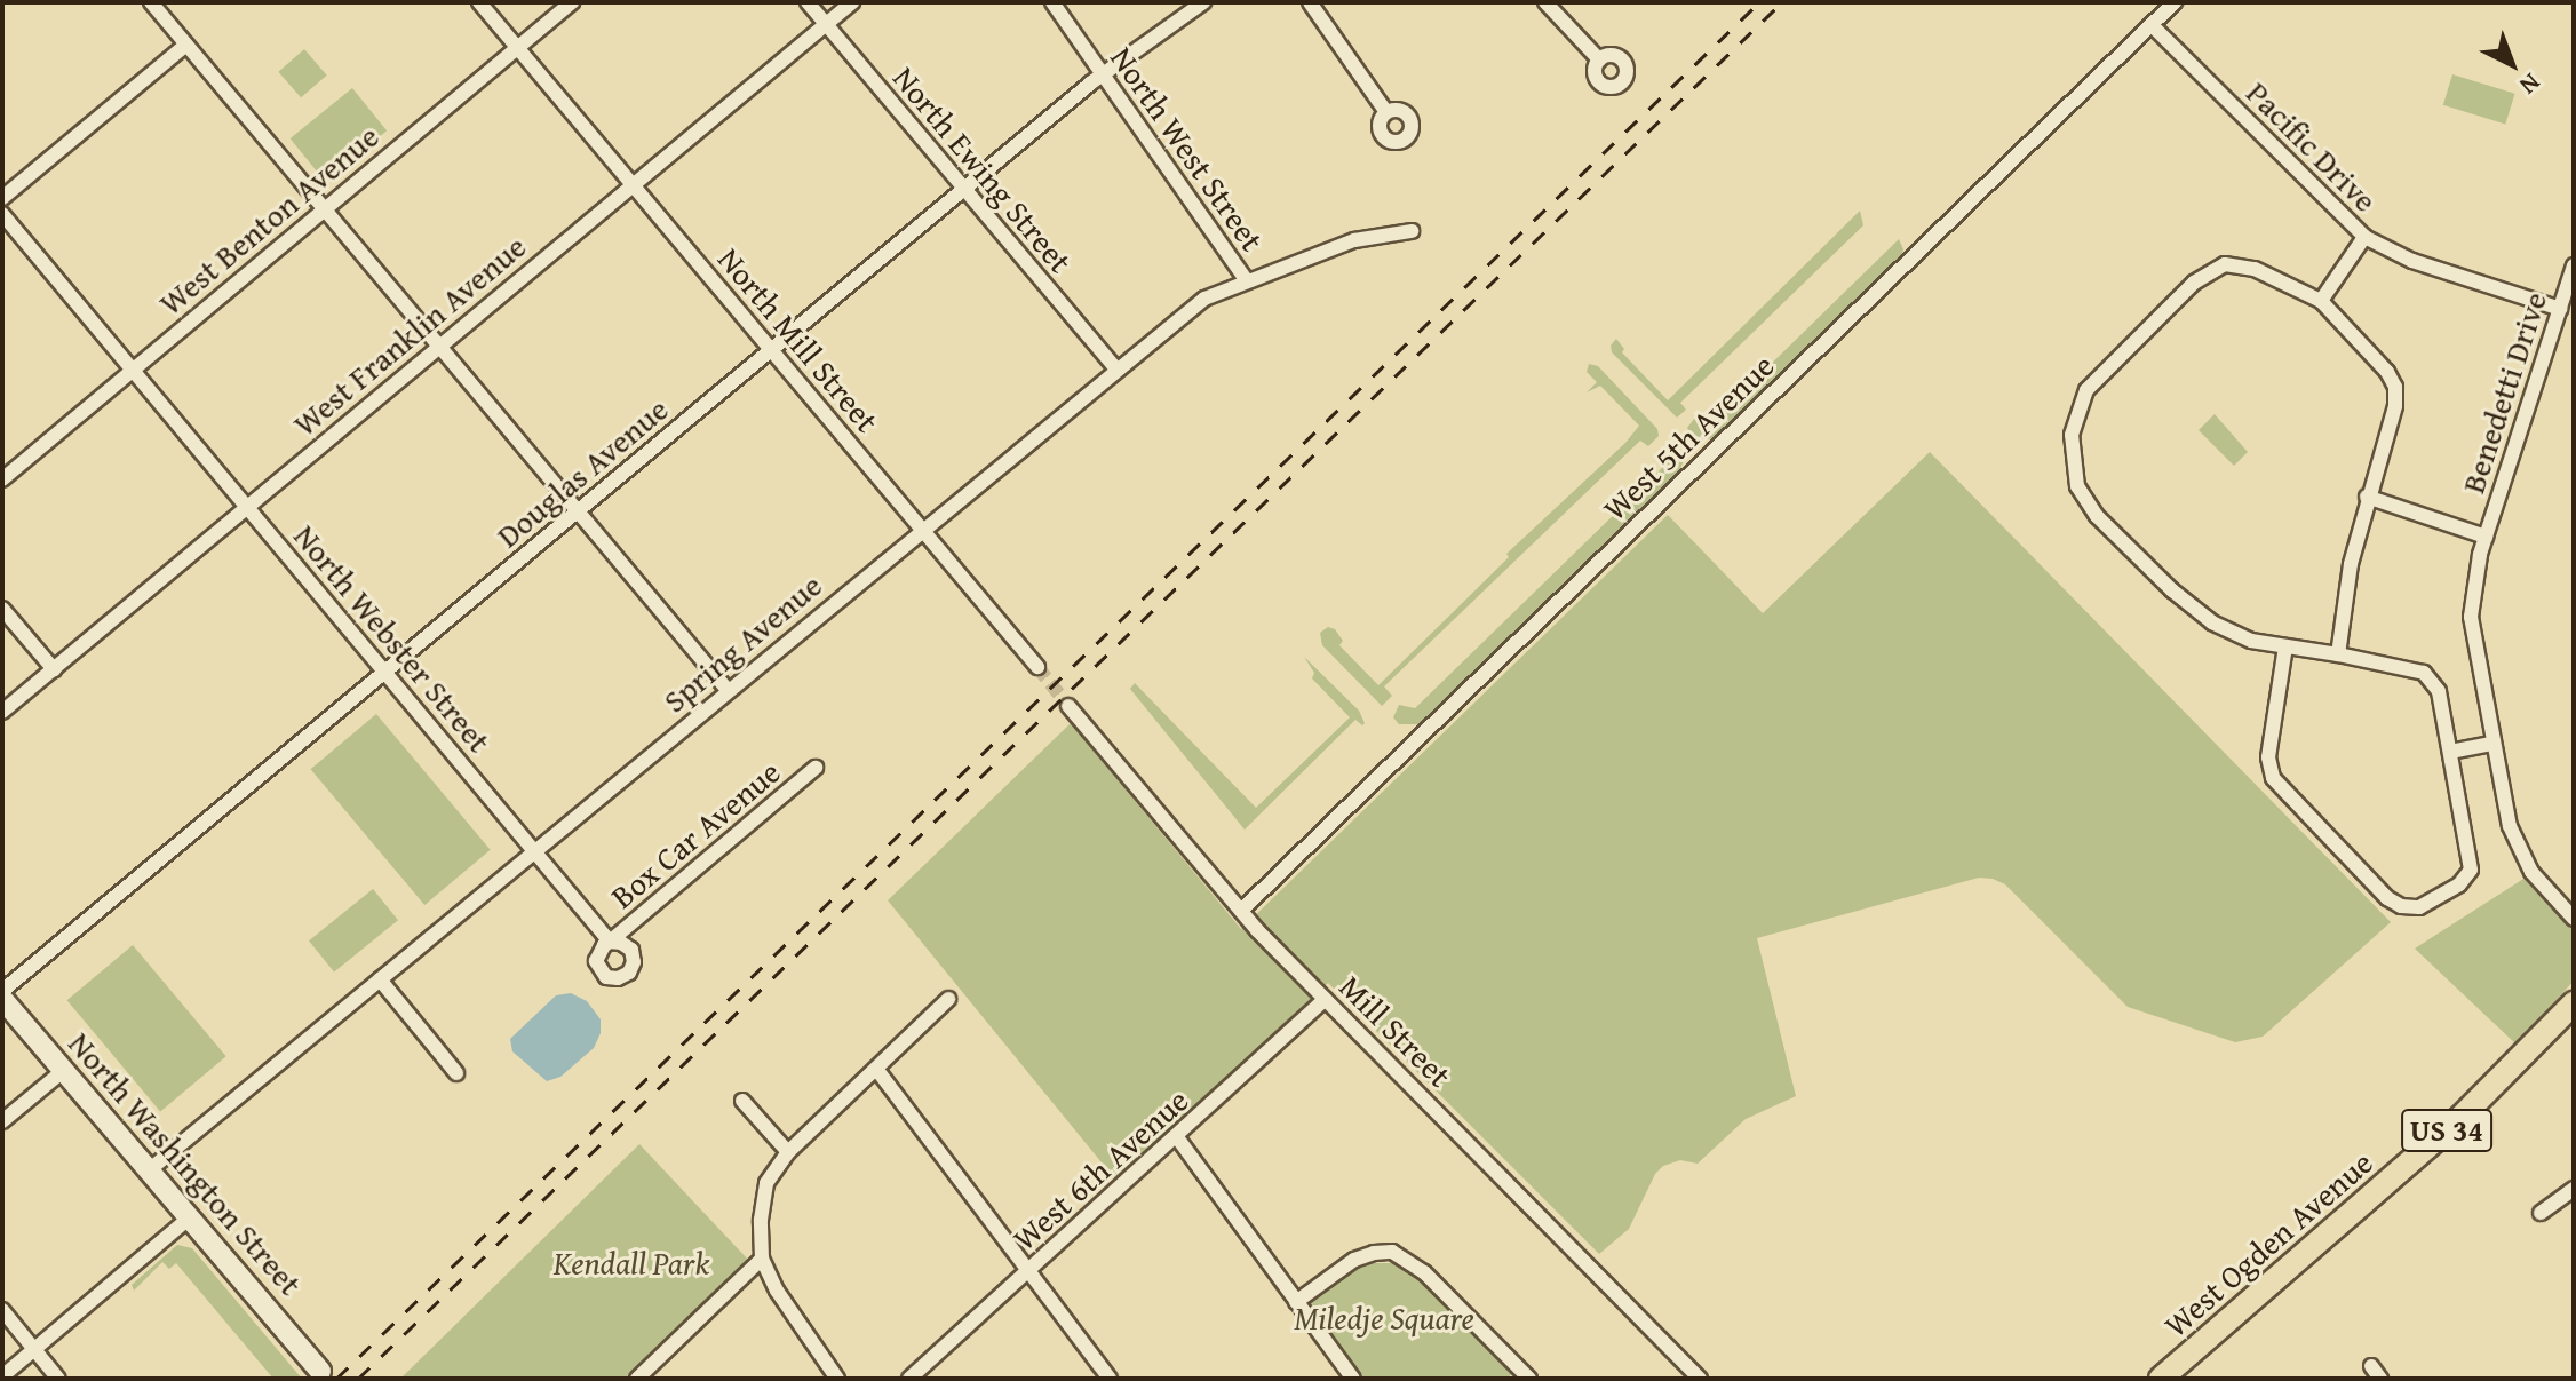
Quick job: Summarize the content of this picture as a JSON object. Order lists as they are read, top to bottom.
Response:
{
  "streets": {
    "main road": ["US 34", "North Washington Street", "West Ogden Avenue"],
    "street": [
      "Pacific Drive",
      "North West Street",
      "North Ewing Street",
      "West Benton Avenue",
      "West Franklin Avenue",
      "North Mill Street",
      "Benedetti Drive",
      "West 5th Avenue",
      "Douglas Avenue",
      "North Webster Street",
      "Spring Avenue",
      "Box Car Avenue",
      "Mill Street",
      "West 6th Avenue"
    ]
  },
  "crossings": [
    ["Pacific Drive", "Benedetti Drive"],
    ["Pacific Drive", "West 5th Avenue"],
    ["North West Street", "Douglas Avenue"],
    ["North West Street", "Spring Avenue"],
    ["North Ewing Street", "West Franklin Avenue"],
    ["North Ewing Street", "Douglas Avenue"],
    ["North Ewing Street", "Spring Avenue"],
    ["West Benton Avenue", "North Mill Street"],
    ["West Benton Avenue", "North Webster Street"],
    ["West Franklin Avenue", "North Mill Street"],
    ["West Franklin Avenue", "North Webster Street"],
    ["North Mill Street", "Douglas Avenue"],
    ["North Mill Street", "Spring Avenue"],
    ["West 5th Avenue", "Mill Street"],
    ["Douglas Avenue", "North Webster Street"],
    ["North Webster Street", "Spring Avenue"],
    ["North Webster Street", "Box Car Avenue"],
    ["Spring Avenue", "North Washington Street"],
    ["Mill Street", "West 6th Avenue"]
  ],
  "parks": ["Kendall Park", "Miledje Square"],
  "north": "bottom right"
}
